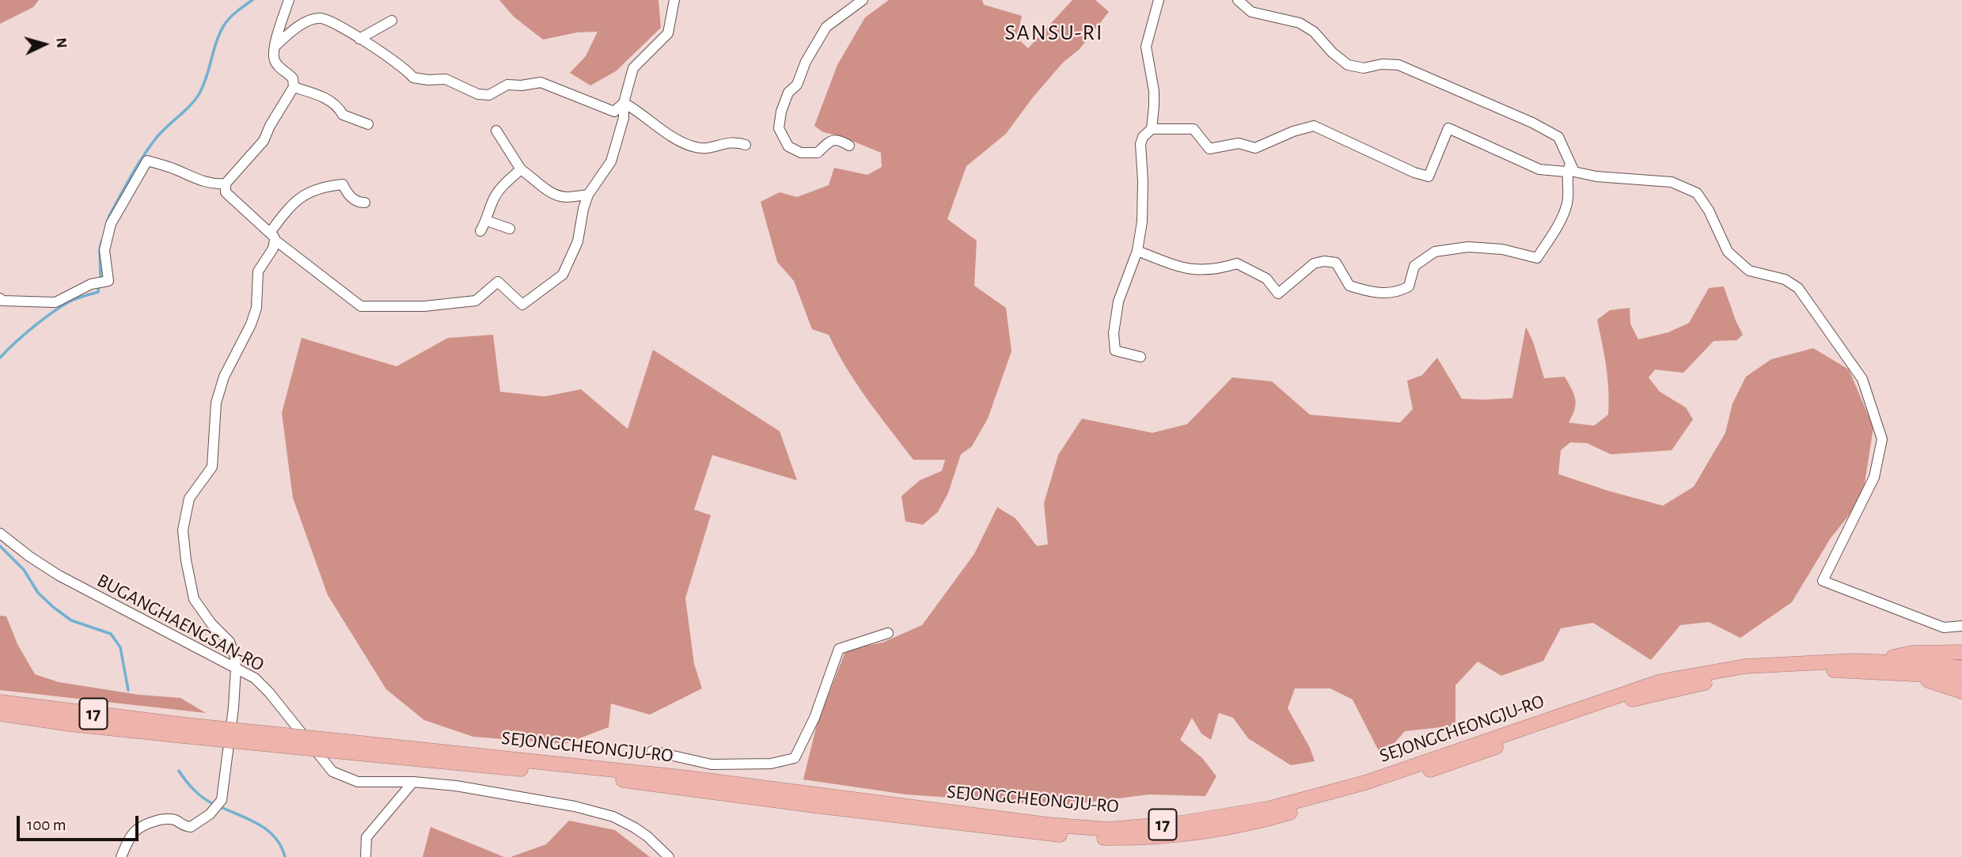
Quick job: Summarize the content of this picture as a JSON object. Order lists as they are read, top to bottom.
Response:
{
  "streets": {
    "highway": ["17", "SEJONGCHEONGJU-RO"],
    "street": ["BUGANGHAENGSAN-RO"]
  },
  "crossings": [
    ["17", "SEJONGCHEONGJU-RO"]
  ],
  "districts": ["SANSU-RI"],
  "scale_bar": "100 m",
  "north": "right"
}
